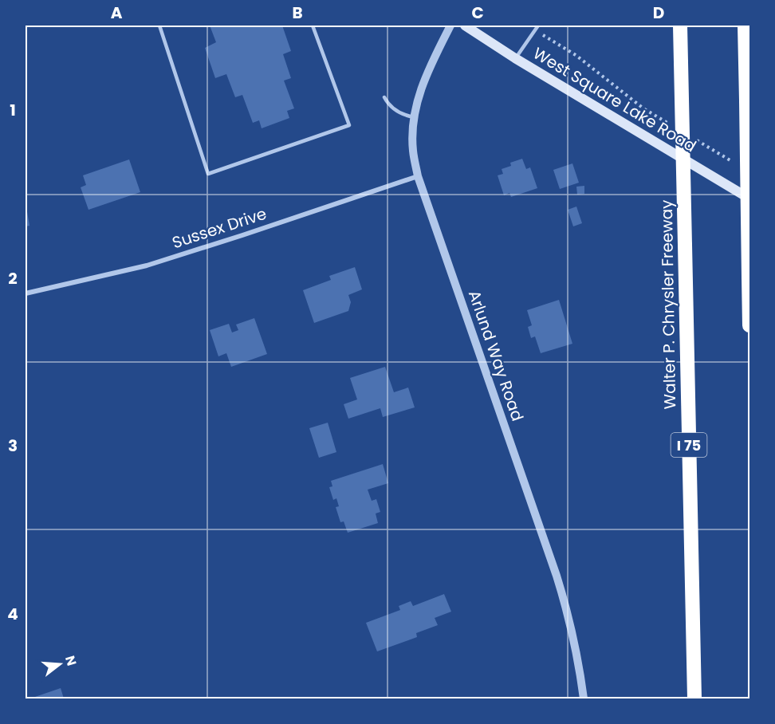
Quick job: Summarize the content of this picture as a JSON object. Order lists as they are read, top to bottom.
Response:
{
  "streets": {
    "highway": ["Walter P. Chrysler Freeway", "I 75"],
    "main road": ["West Square Lake Road"],
    "street": ["Sussex Drive", "Arlund Way Road"]
  },
  "crossings": [
    ["Sussex Drive", "Arlund Way Road"]
  ],
  "north": "right",
  "grid": {
    "columns": [
      "A",
      "B",
      "C",
      "D"
    ],
    "rows": [
      "1",
      "2",
      "3",
      "4"
    ]
  }
}
